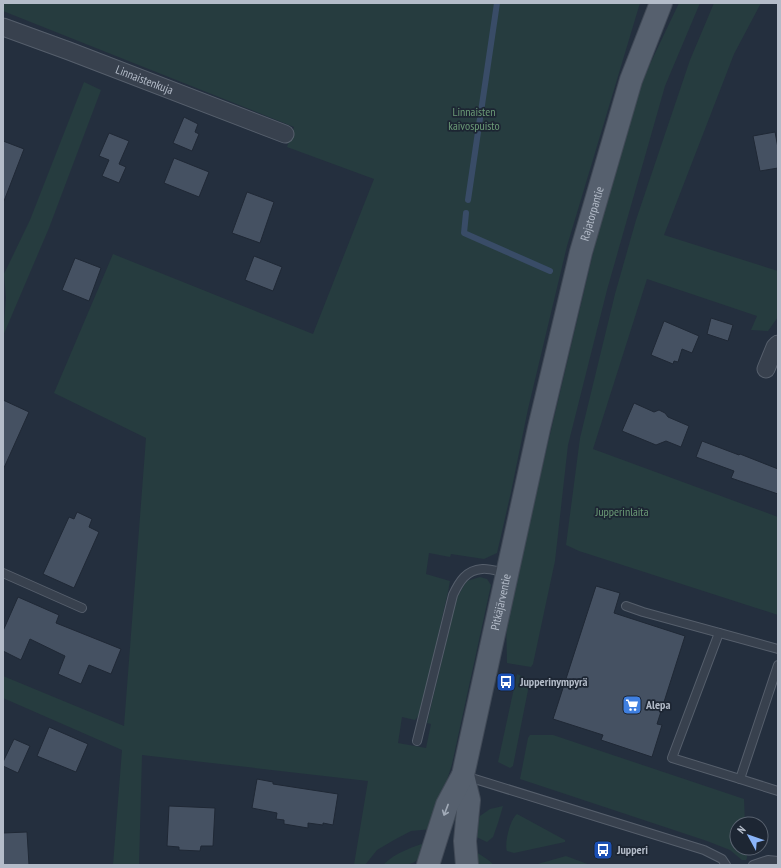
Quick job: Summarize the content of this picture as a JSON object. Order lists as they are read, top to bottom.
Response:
{
  "streets": {
    "main road": ["Rajatorpantie", "Pitkäjärventie"],
    "street": ["Linnaistenkuja"]
  },
  "crossings": [
    ["Rajatorpantie", "Pitkäjärventie"]
  ],
  "parks": ["Linnaisten kaivospuisto", "Jupperinlaita"],
  "places": {
    "bus stop": ["Jupperinympyrä", "Jupperi"],
    "supermarket": ["Alepa"]
  },
  "north": "top left"
}
